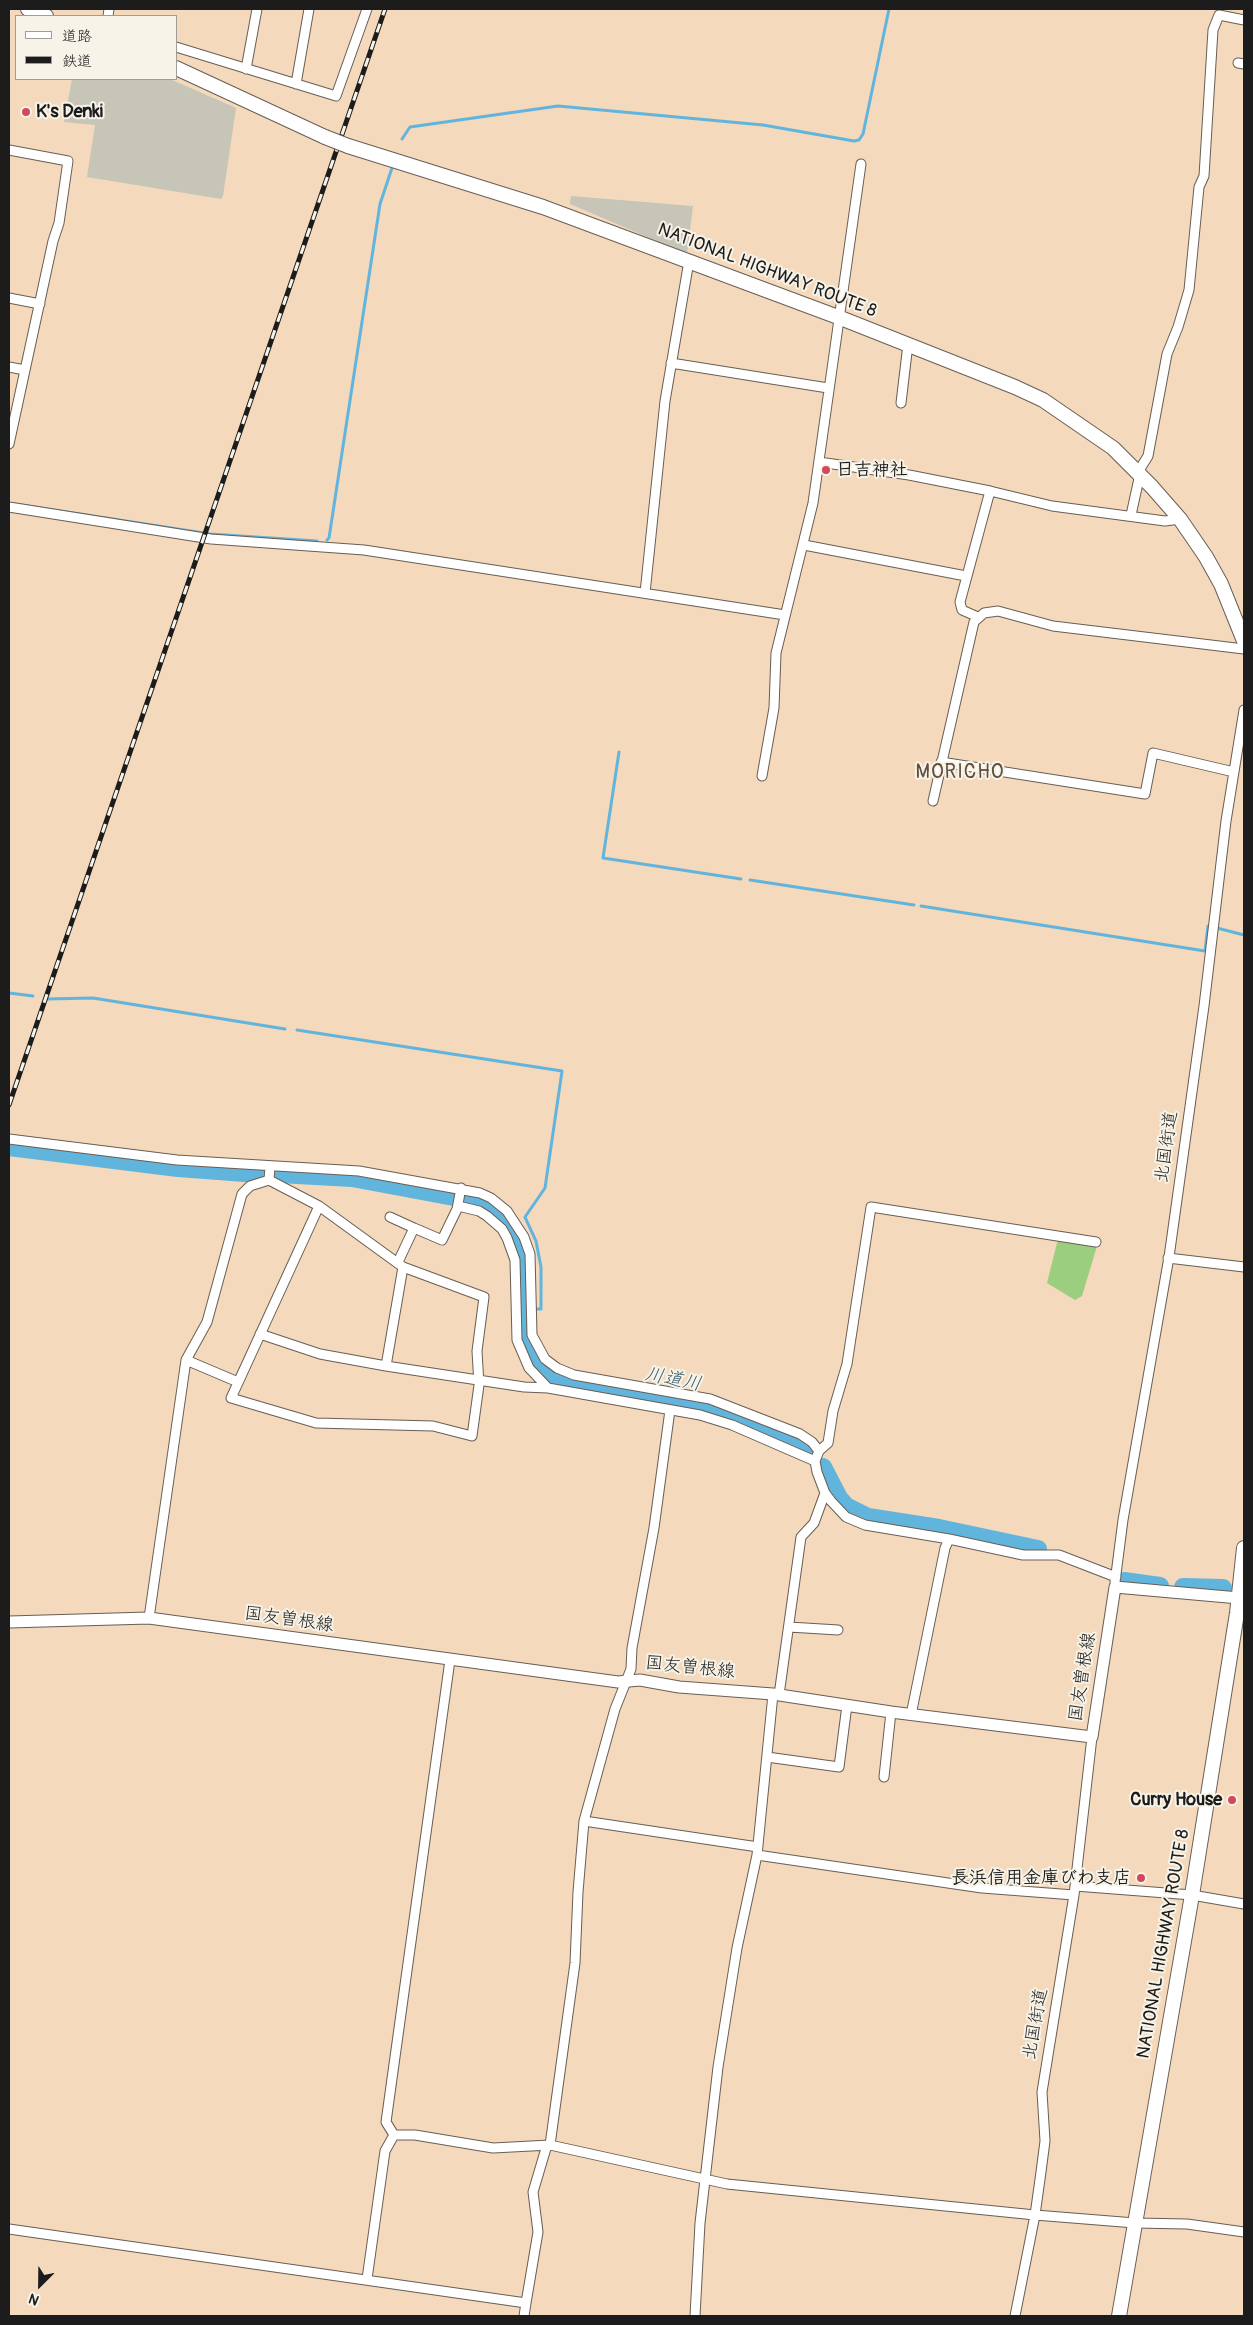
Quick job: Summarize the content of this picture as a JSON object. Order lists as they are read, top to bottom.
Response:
{
  "streets": {
    "highway": ["NATIONAL HIGHWAY ROUTE 8"],
    "main road": ["国友曽根線"],
    "street": ["北国街道"]
  },
  "crossings": [
    ["北国街道", "国友曽根線"]
  ],
  "districts": ["MORICHO"],
  "water": ["川道川"],
  "places": [
    "K's Denki",
    "日吉神社",
    "Curry House",
    "長浜信用金庫びわ支店"
  ],
  "legend": ["道路", "鉄道"],
  "north": "bottom left"
}
